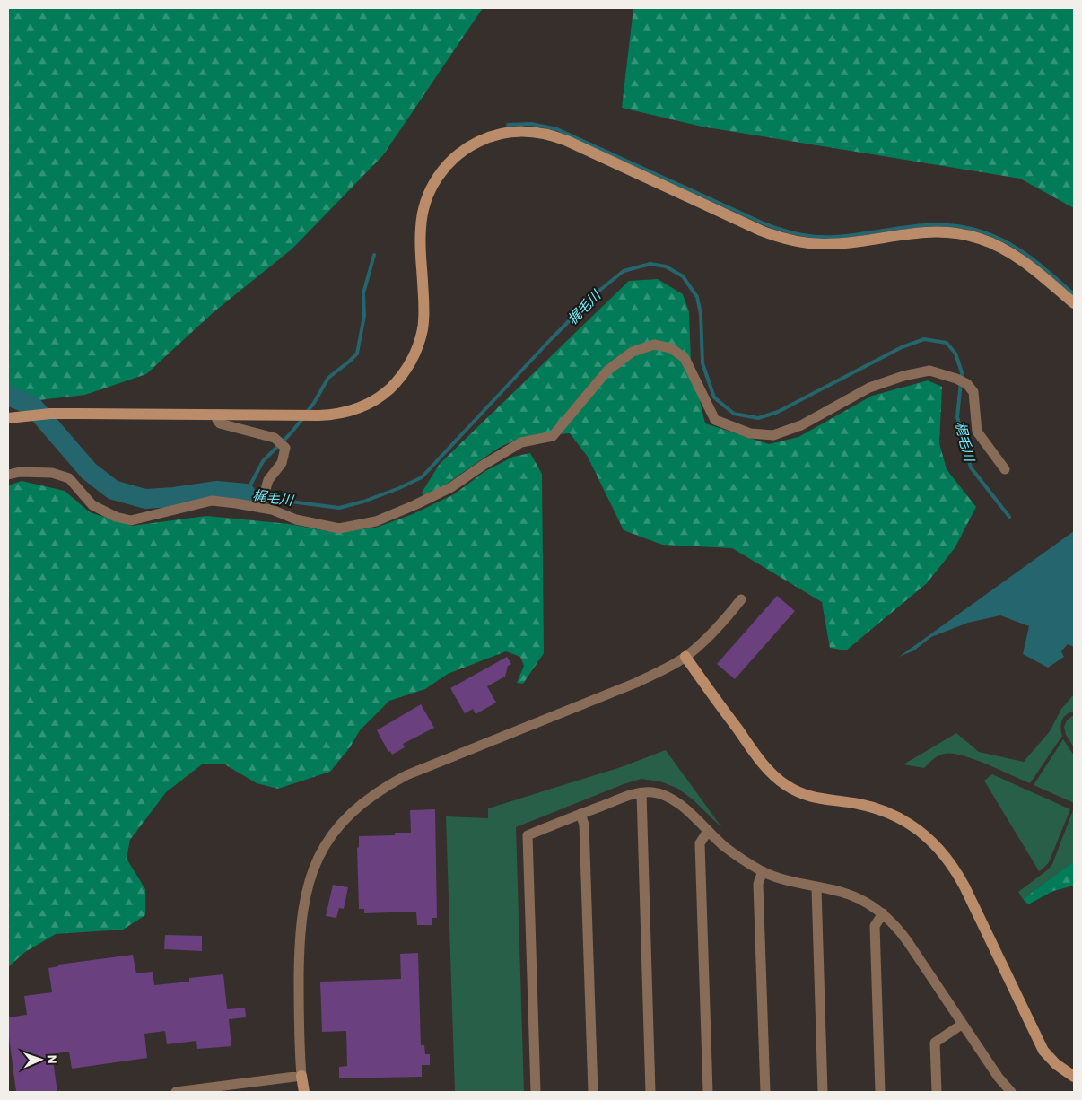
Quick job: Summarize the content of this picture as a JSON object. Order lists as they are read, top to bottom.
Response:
{
  "water": ["梶毛川"],
  "north": "right"
}
